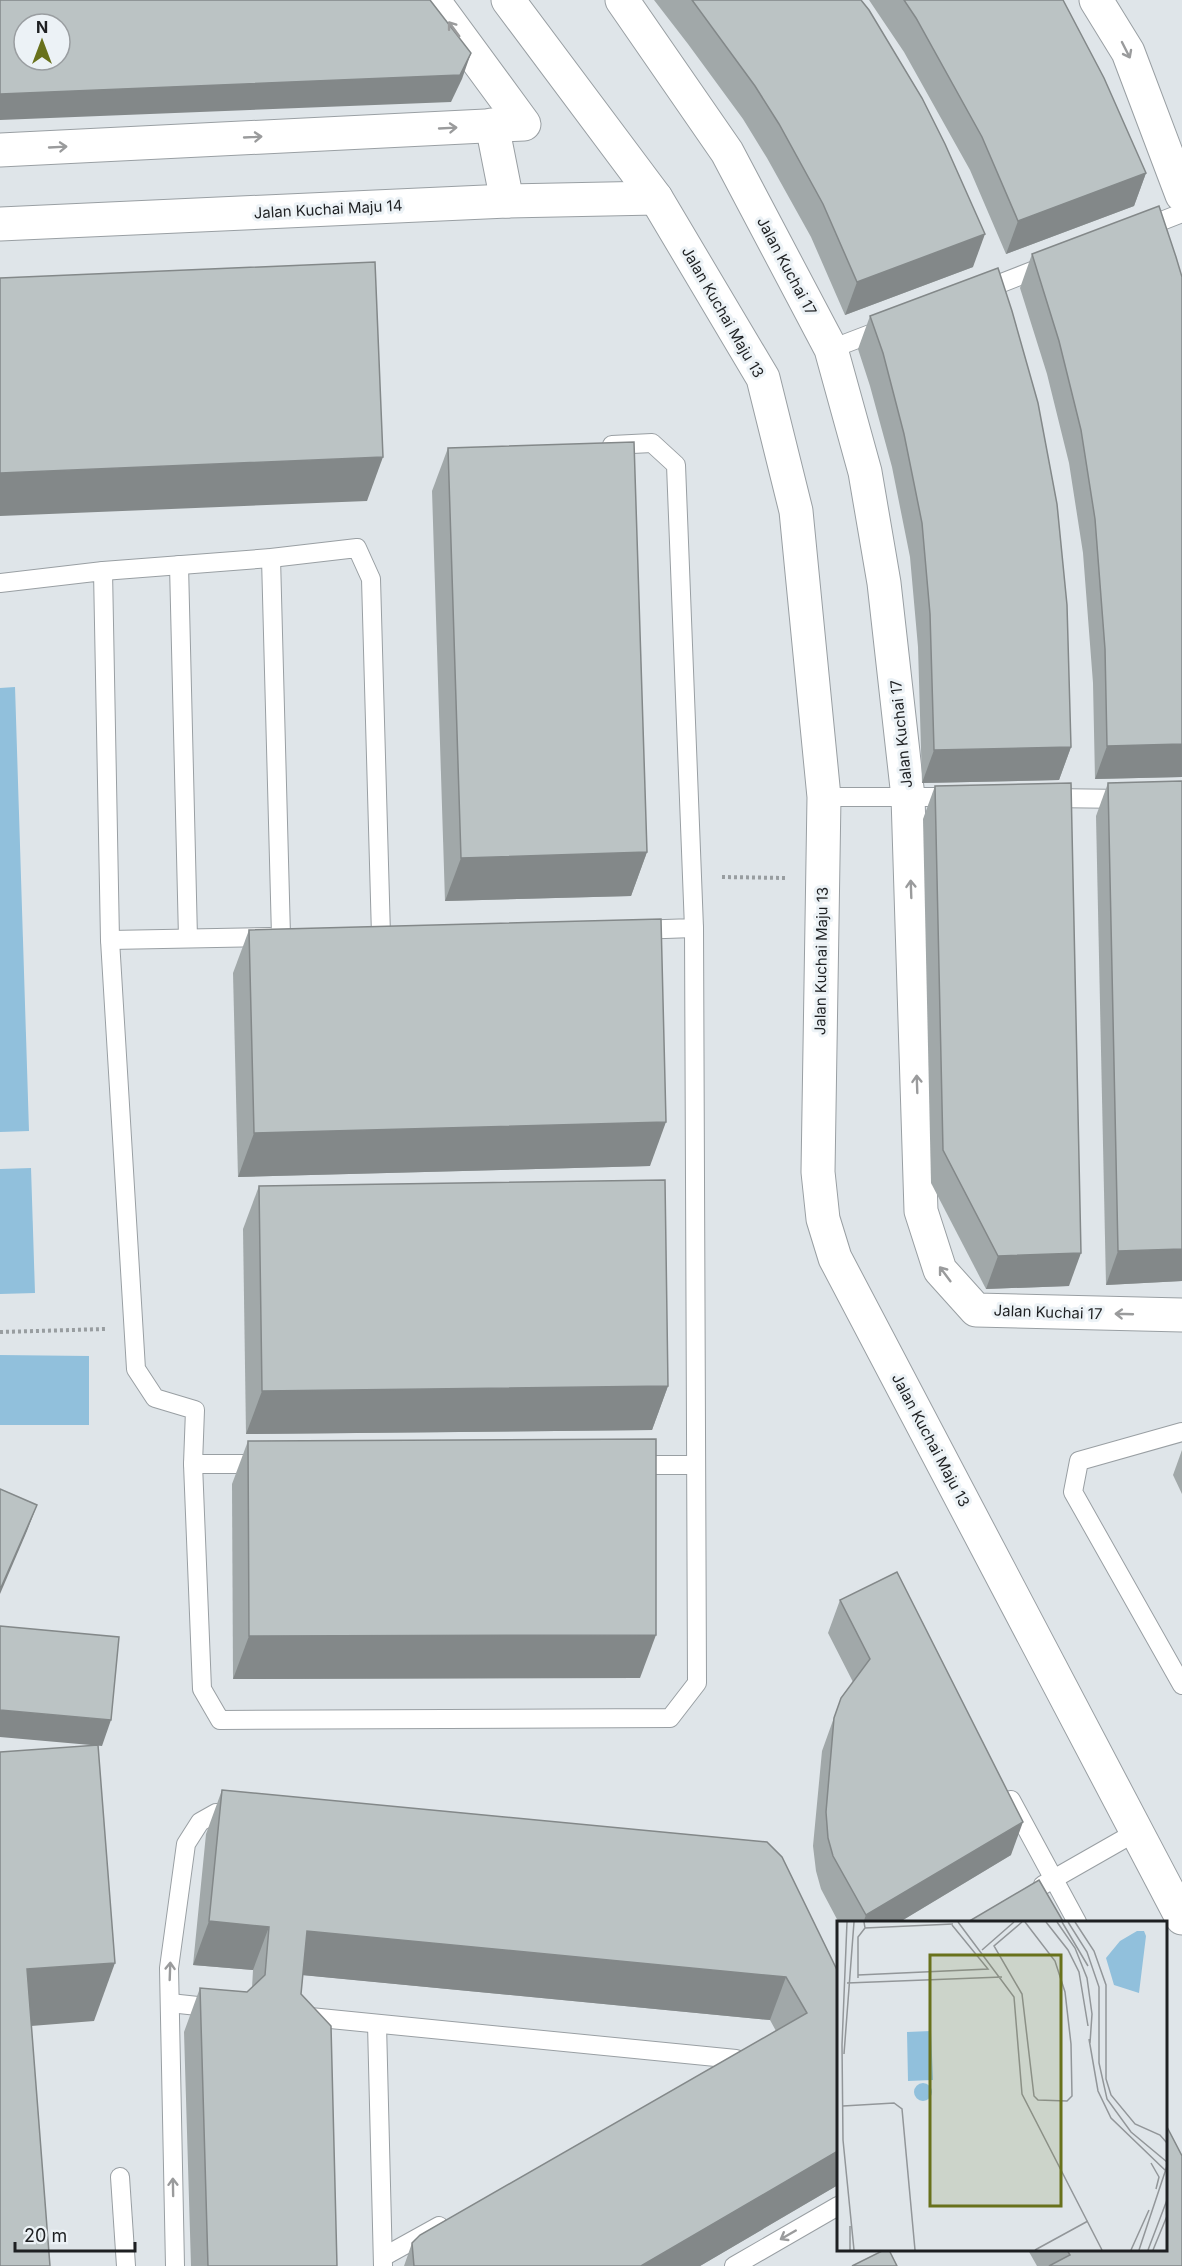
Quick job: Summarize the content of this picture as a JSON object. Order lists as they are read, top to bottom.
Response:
{
  "streets": {
    "street": ["Jalan Kuchai Maju 14", "Jalan Kuchai 17", "Jalan Kuchai Maju 13"]
  },
  "crossings": [
    ["Jalan Kuchai Maju 14", "Jalan Kuchai Maju 13"]
  ],
  "scale_bar": "20 m",
  "north": "top"
}
